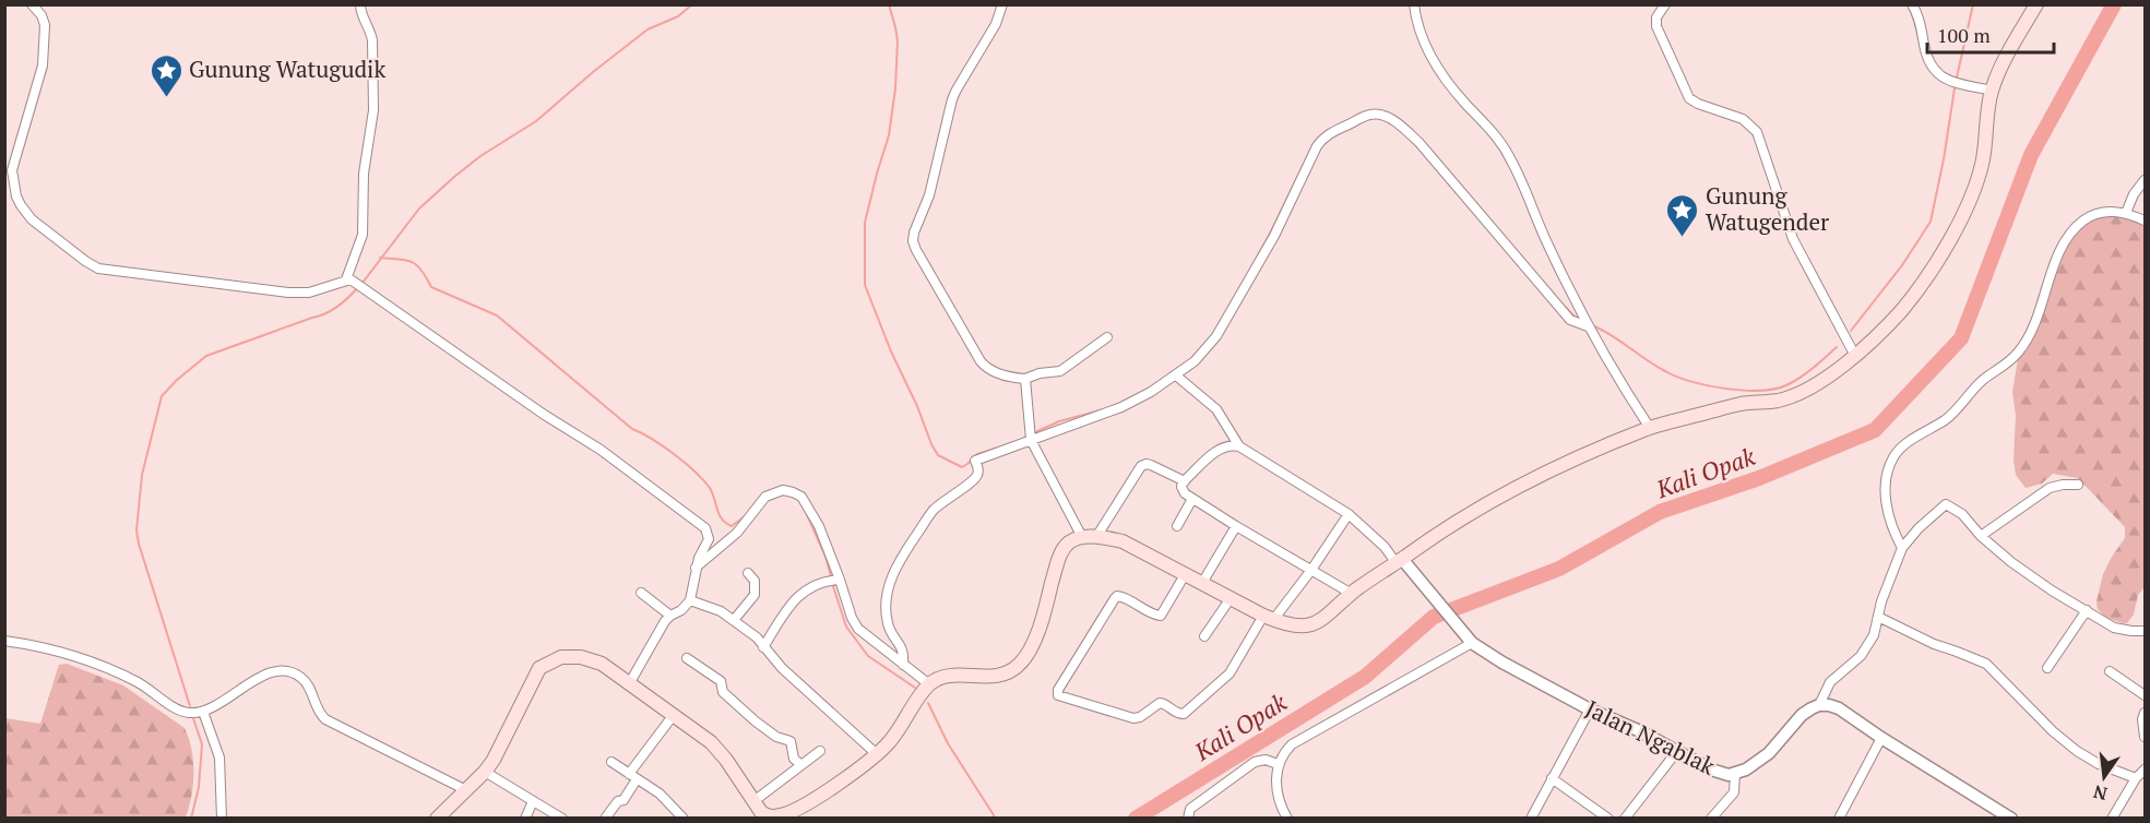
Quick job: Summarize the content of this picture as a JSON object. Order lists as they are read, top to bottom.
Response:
{
  "streets": {
    "street": ["Jalan Ngablak"]
  },
  "water": ["Kali Opak"],
  "places": {
    "place": ["Gunung Watugudik", "Gunung Watugender"]
  },
  "scale_bar": "100 m",
  "north": "bottom"
}
